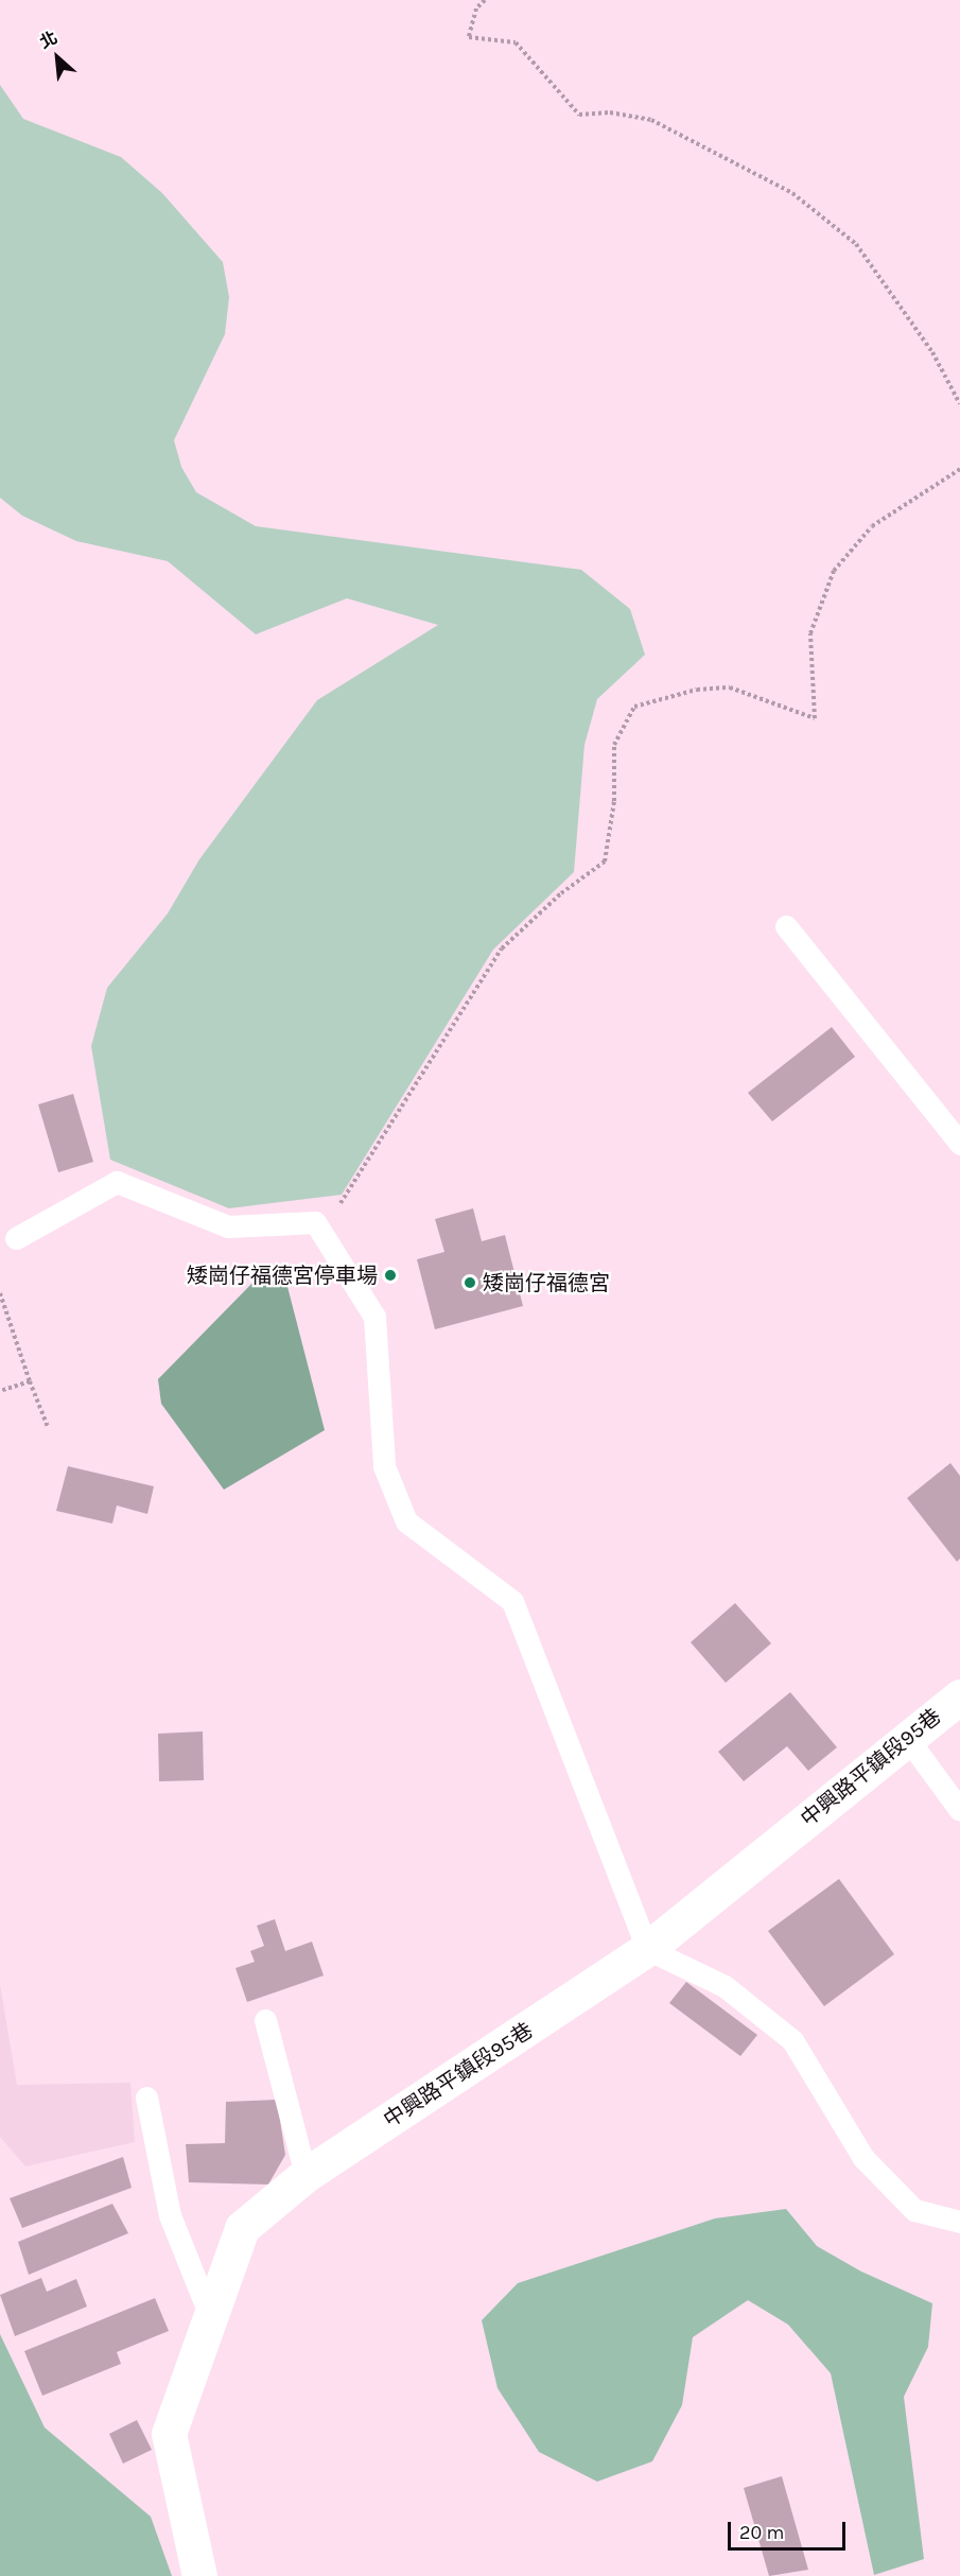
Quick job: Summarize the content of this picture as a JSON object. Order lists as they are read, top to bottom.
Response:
{
  "streets": {
    "street": ["中興路平鎮段95巷"]
  },
  "places": ["矮崗仔福德宮停車場", "矮崗仔福德宮"],
  "scale_bar": "20 m",
  "north": "top left"
}
